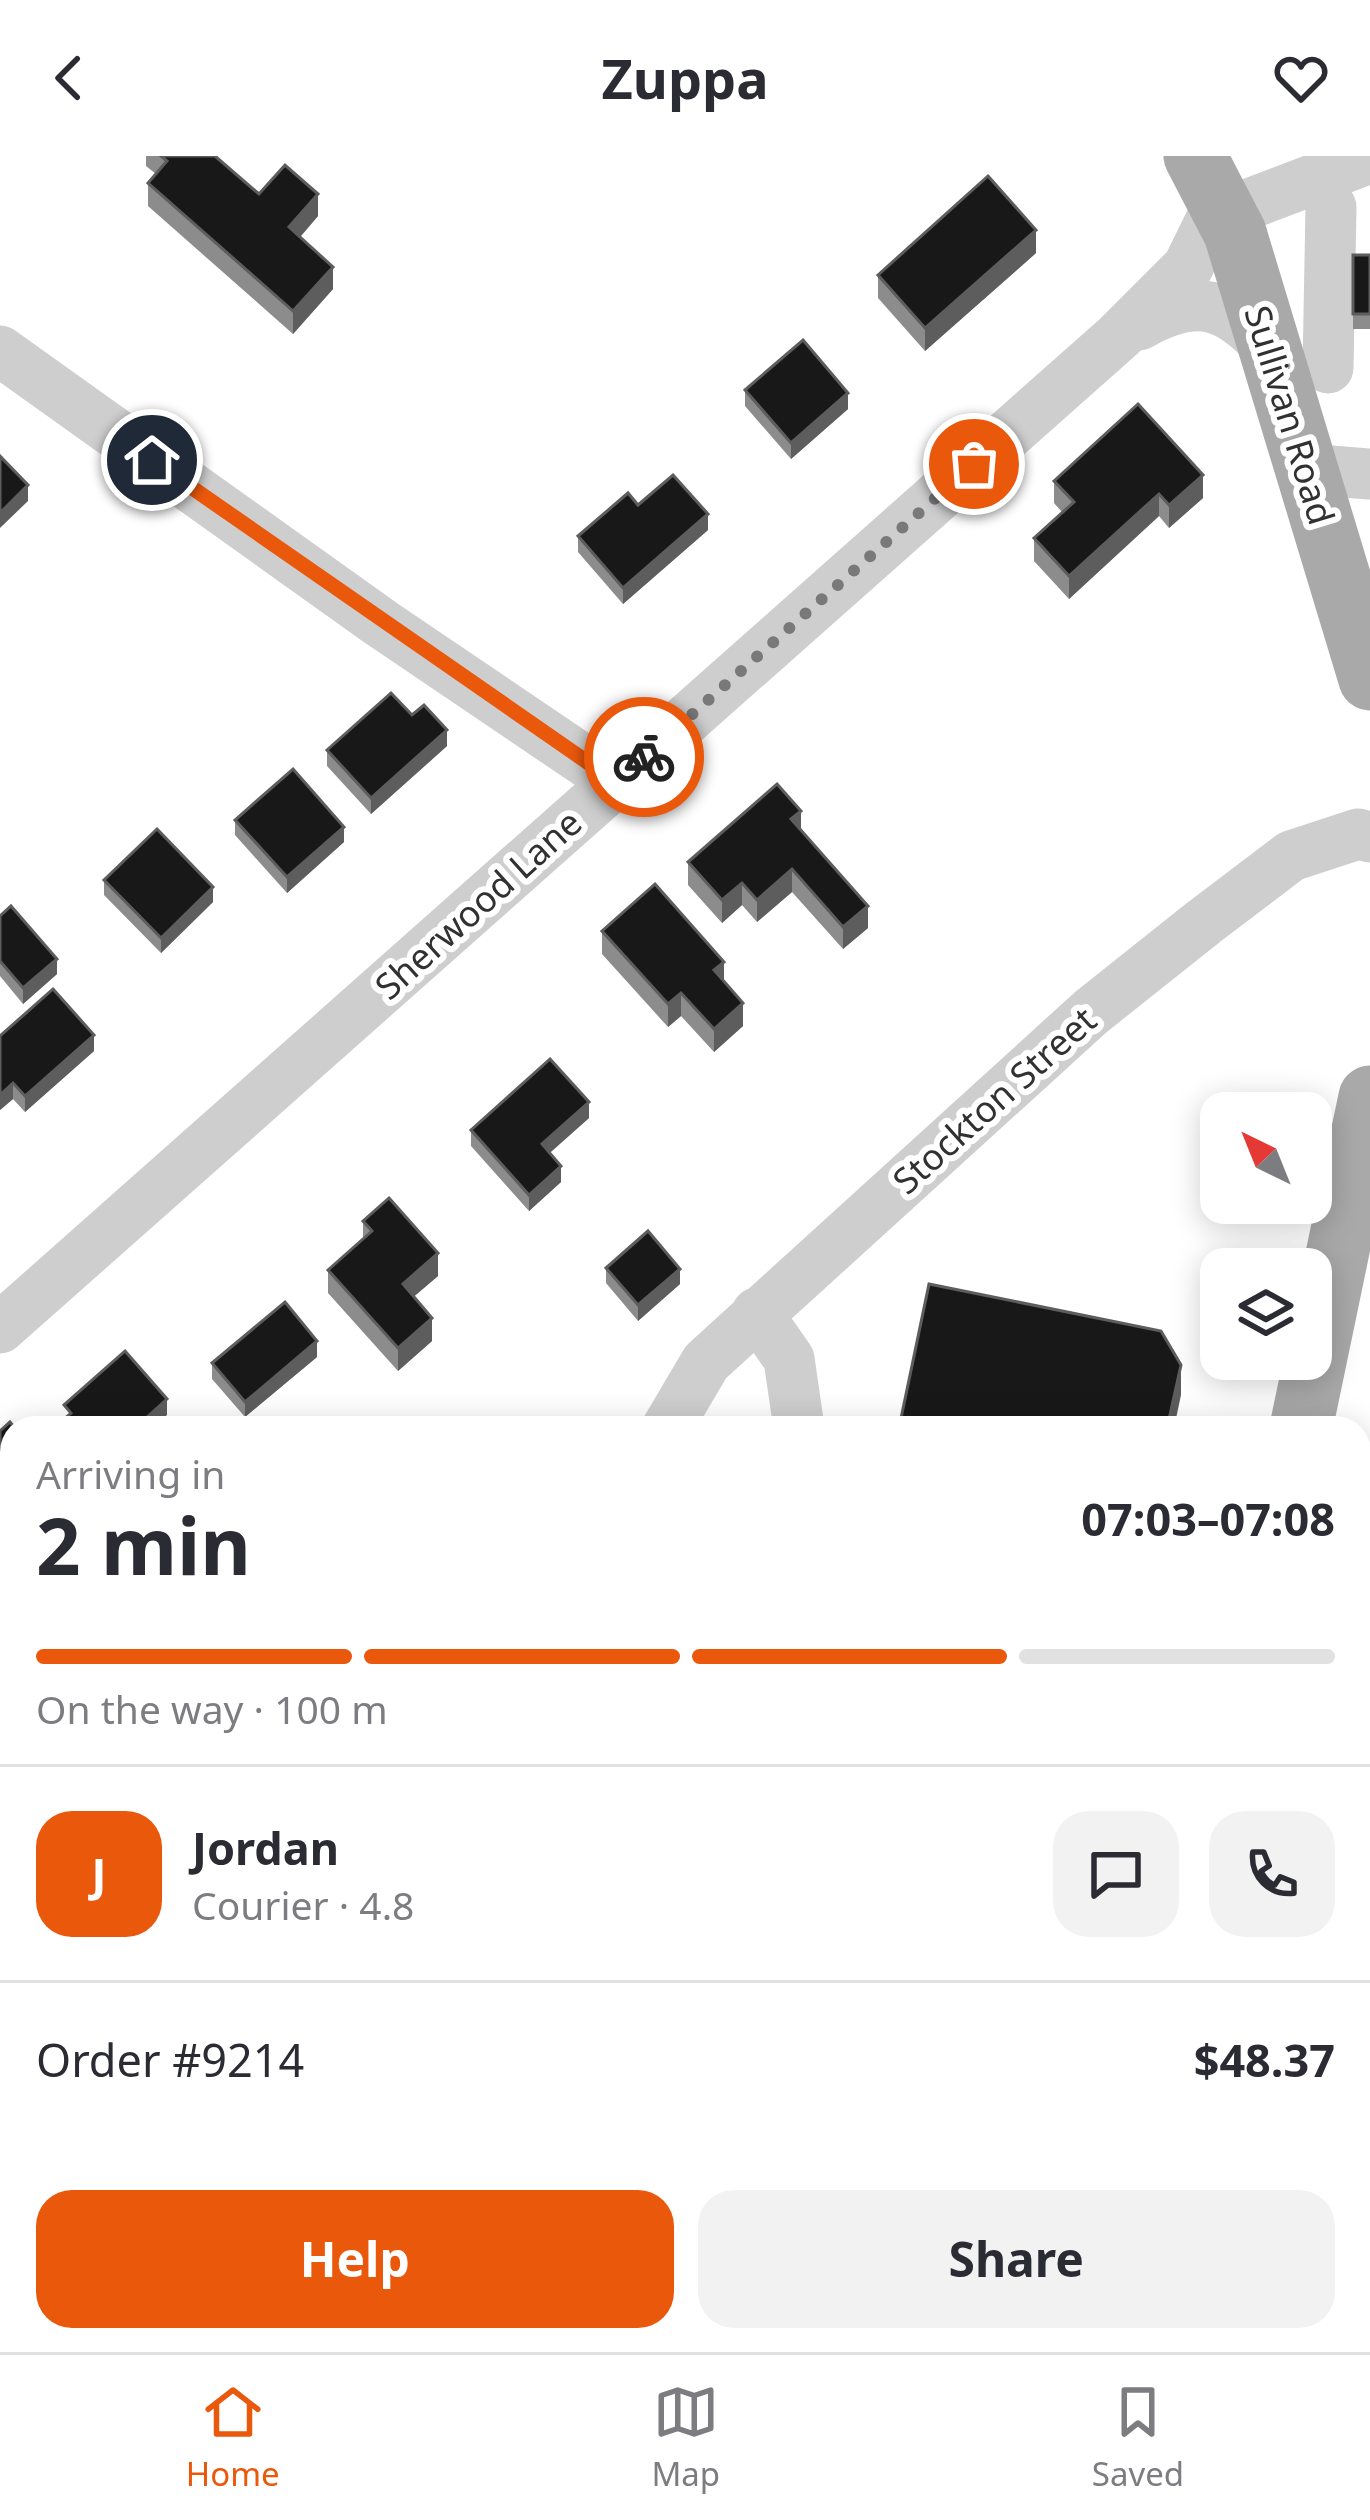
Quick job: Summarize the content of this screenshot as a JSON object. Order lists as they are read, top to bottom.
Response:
{
  "streets": {
    "main road": ["Sullivan Road"],
    "street": ["Sherwood Lane", "Stockton Street"]
  },
  "crossings": [
    ["Sullivan Road", "Sherwood Lane"]
  ],
  "north": "top left",
  "page": {
    "header": "Zuppa",
    "heading": ["2 min", "Arriving in", "07:03–07:08"],
    "panel": [
      "Jordan",
      "Courier · 4.8",
      "Order #9214",
      "$48.37"
    ],
    "bar": "On the way · 100 m",
    "round": "J",
    "buttons": ["Help", "Share"],
    "tabs": ["Home", "Map", "Saved"]
  }
}
